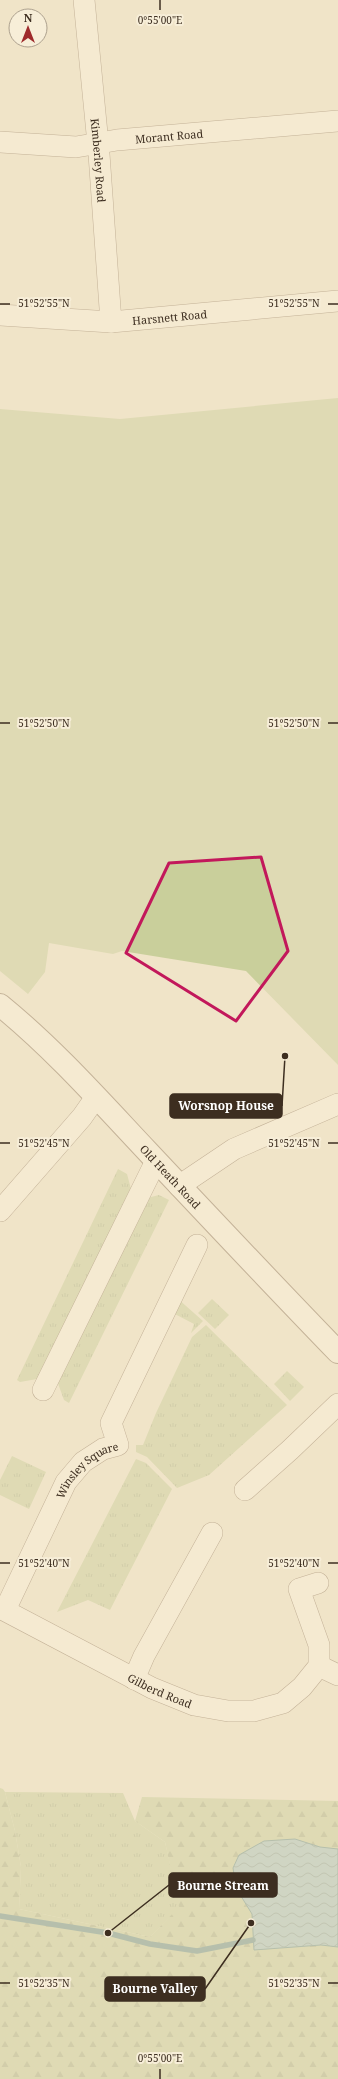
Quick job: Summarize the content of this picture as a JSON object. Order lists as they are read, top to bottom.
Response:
{
  "streets": {
    "street": [
      "Morant Road",
      "Kimberley Road",
      "Harsnett Road",
      "Old Heath Road",
      "Winsley Square",
      "Gilberd Road"
    ]
  },
  "crossings": [
    ["Morant Road", "Kimberley Road"],
    ["Kimberley Road", "Harsnett Road"],
    ["Winsley Square", "Gilberd Road"]
  ],
  "places": ["Worsnop House", "Bourne Valley", "Bourne Stream"],
  "north": "top",
  "coordinates": [
    "0°55'00\"E",
    "51°52'55\"N",
    "51°52'50\"N",
    "51°52'45\"N",
    "51°52'40\"N",
    "51°52'35\"N"
  ]
}
